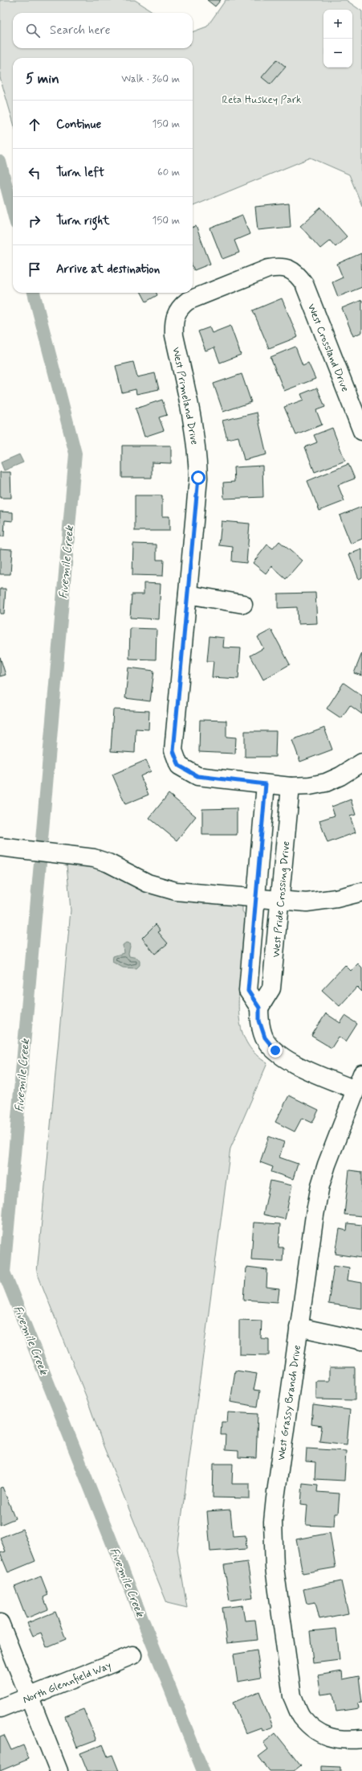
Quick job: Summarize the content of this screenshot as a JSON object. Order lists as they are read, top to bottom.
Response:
{
  "streets": {
    "street": [
      "West Crossland Drive",
      "West Primeland Drive",
      "West Pride Crossing Drive",
      "West Grassy Branch Drive",
      "North Glennfield Way"
    ]
  },
  "crossings": [
    ["West Crossland Drive", "West Primeland Drive"]
  ],
  "water": ["Fivemile Creek"],
  "parks": ["Reta Huskey Park"],
  "page": {
    "map_buttons": ["+", "−"],
    "search": "Search here",
    "heading": ["5 min", "Walk · 360 m"],
    "list": [
      ["Continue", "150 m"],
      ["Turn left", "60 m"],
      ["Turn right", "150 m"],
      "Arrive at destination"
    ]
  }
}
